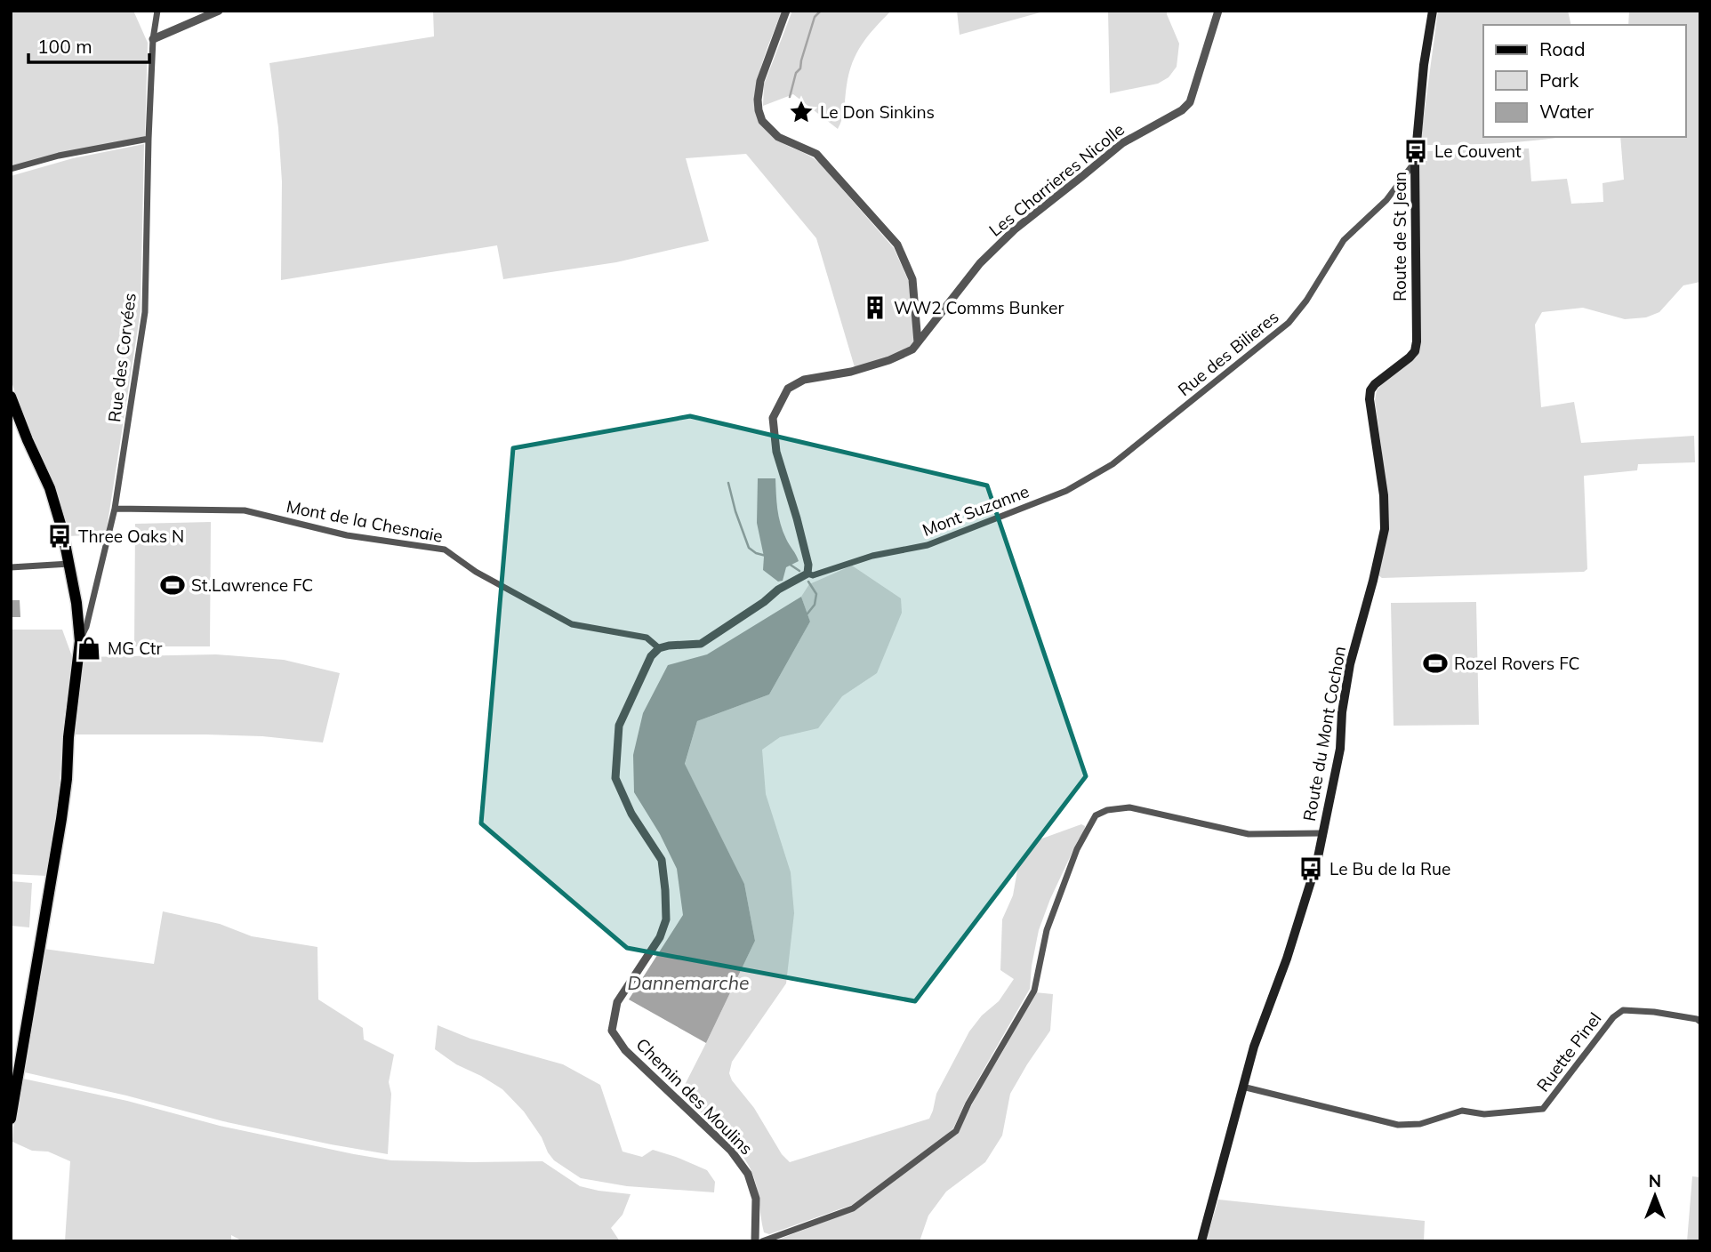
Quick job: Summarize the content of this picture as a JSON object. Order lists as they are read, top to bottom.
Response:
{
  "streets": {
    "main road": ["Route de St Jean", "Route du Mont Cochon"],
    "street": [
      "Les Charrieres Nicolle",
      "Rue des Bilieres",
      "Rue des Corvées",
      "Mont Suzanne",
      "Mont de la Chesnaie",
      "Ruette Pinel",
      "Chemin des Moulins"
    ]
  },
  "crossings": [
    ["Route de St Jean", "Rue des Bilieres"],
    ["Route de St Jean", "Route du Mont Cochon"],
    ["Rue des Bilieres", "Mont Suzanne"],
    ["Rue des Corvées", "Mont de la Chesnaie"],
    ["Mont de la Chesnaie", "Chemin des Moulins"],
    ["Route du Mont Cochon", "Ruette Pinel"]
  ],
  "water": ["Dannemarche"],
  "places": {
    "place": ["Le Don Sinkins"],
    "bus stop": ["Le Couvent", "Three Oaks N", "Le Bu de la Rue"],
    "building": ["WW2 Comms Bunker"],
    "sports": ["St.Lawrence FC", "Rozel Rovers FC"],
    "shop": ["MG Ctr"]
  },
  "legend": ["Road", "Park", "Water"],
  "scale_bar": "100 m",
  "north": "top"
}
